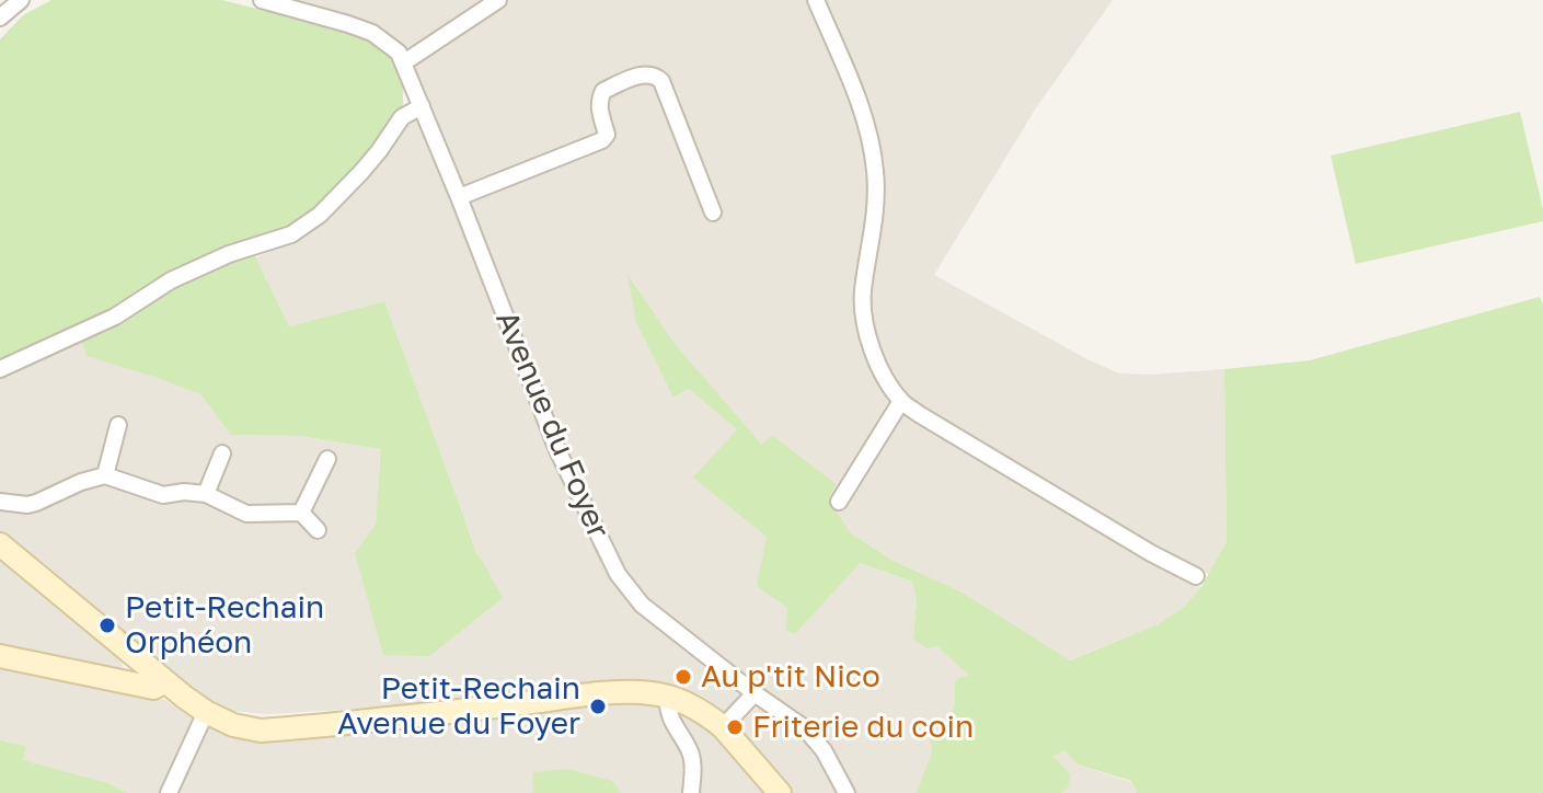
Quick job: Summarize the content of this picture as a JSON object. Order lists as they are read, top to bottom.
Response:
{
  "streets": {
    "street": ["Avenue du Foyer"]
  },
  "places": [
    "Petit-Rechain Orphéon",
    "Au p'tit Nico",
    "Petit-Rechain Avenue du Foyer",
    "Friterie du coin"
  ]
}
